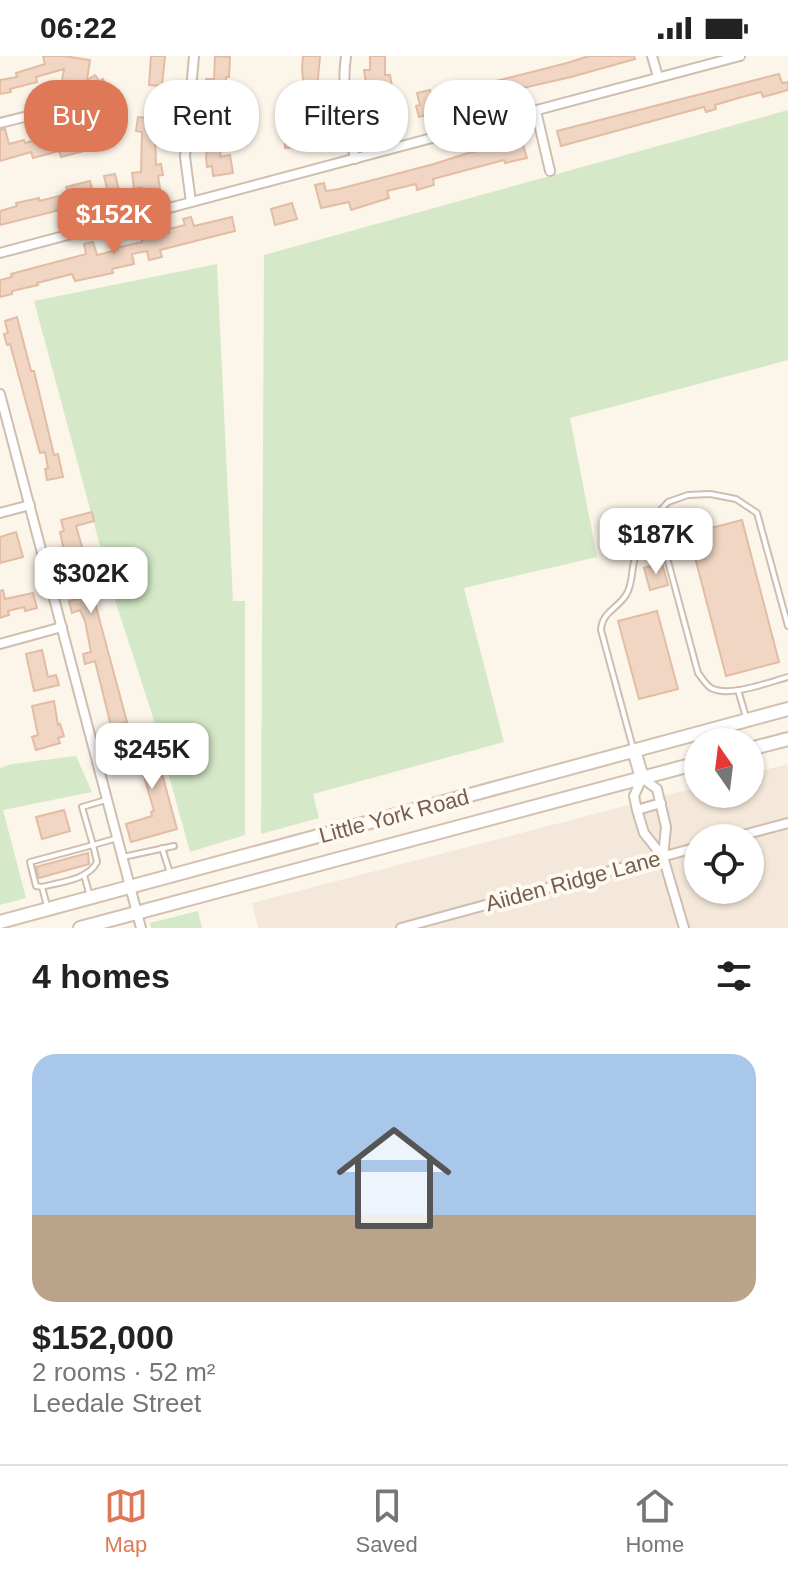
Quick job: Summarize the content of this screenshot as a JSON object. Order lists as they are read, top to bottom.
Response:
{
  "streets": {
    "main road": ["Little York Road"],
    "street": ["Aiiden Ridge Lane"]
  },
  "north": "top",
  "page": {
    "status": "06:22",
    "chip": [
      "Buy",
      "Rent",
      "Filters",
      "New"
    ],
    "price": [
      "$152K",
      "$187K",
      "$302K",
      "$245K"
    ],
    "heading": "4 homes",
    "list": [
      {
        "name": "$152,000",
        "note": "2 rooms · 52 m² · Leedale Street"
      }
    ],
    "tabs": ["Map", "Saved", "Home"]
  }
}
